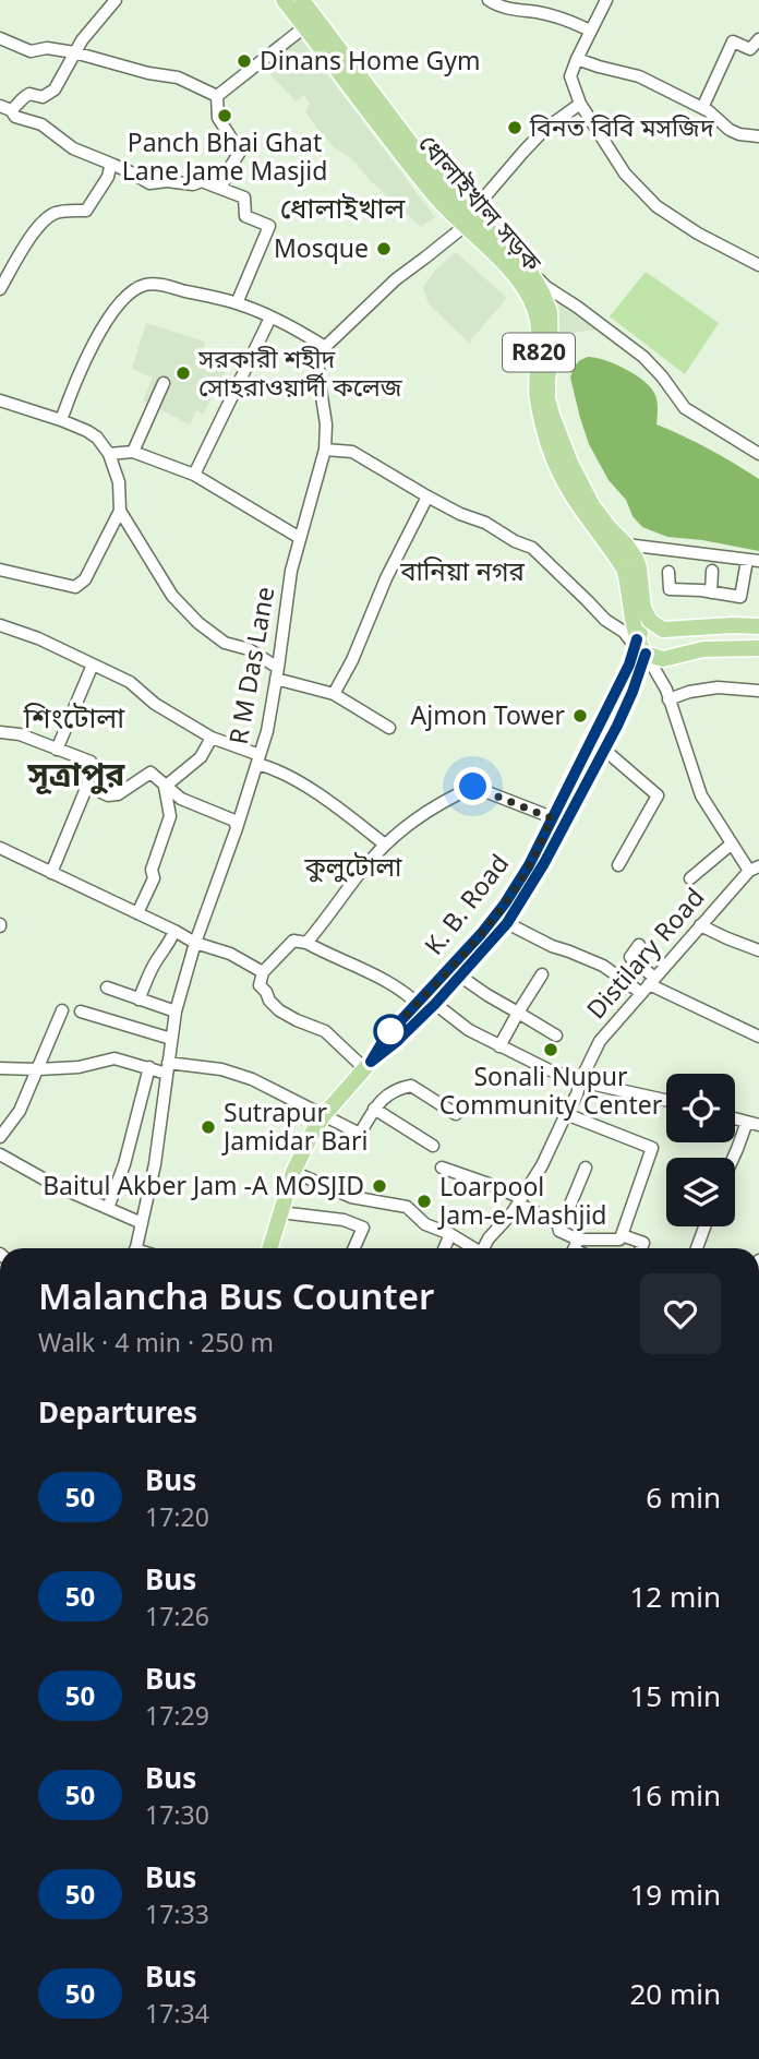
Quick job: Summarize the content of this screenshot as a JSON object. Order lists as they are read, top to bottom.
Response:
{
  "streets": {
    "main road": ["ধোলাইখাল সড়ক", "R820", "K. B. Road"],
    "street": ["R M Das Lane", "Distilary Road"]
  },
  "crossings": [
    ["ধোলাইখাল সড়ক", "K. B. Road"]
  ],
  "districts": [
    "ধোলাইখাল",
    "বানিয়া নগর",
    "শিংটোলা",
    "সূত্রাপুর",
    "কুলুটোলা"
  ],
  "places": [
    "Dinans Home Gym",
    "Panch Bhai Ghat Lane Jame Masjid",
    "বিনত বিবি মসজিদ",
    "Mosque",
    "সরকারী শহীদ সোহরাওয়ার্দী কলেজ",
    "Ajmon Tower",
    "Sonali Nupur Community Center",
    "Sutrapur Jamidar Bari",
    "Baitul Akber Jam -A MOSJID",
    "Loarpool Jam-e-Mashjid"
  ],
  "lines": ["bus line 50"],
  "page": {
    "heading": [
      ["Malancha Bus Counter", "Walk · 4 min · 250 m"],
      "Departures"
    ],
    "list": [
      {
        "mark": "50",
        "name": "Bus",
        "note": "17:20",
        "value": "6 min"
      },
      {
        "mark": "50",
        "name": "Bus",
        "note": "17:26",
        "value": "12 min"
      },
      {
        "mark": "50",
        "name": "Bus",
        "note": "17:29",
        "value": "15 min"
      },
      {
        "mark": "50",
        "name": "Bus",
        "note": "17:30",
        "value": "16 min"
      },
      {
        "mark": "50",
        "name": "Bus",
        "note": "17:33",
        "value": "19 min"
      },
      {
        "mark": "50",
        "name": "Bus",
        "note": "17:34",
        "value": "20 min"
      }
    ]
  }
}
